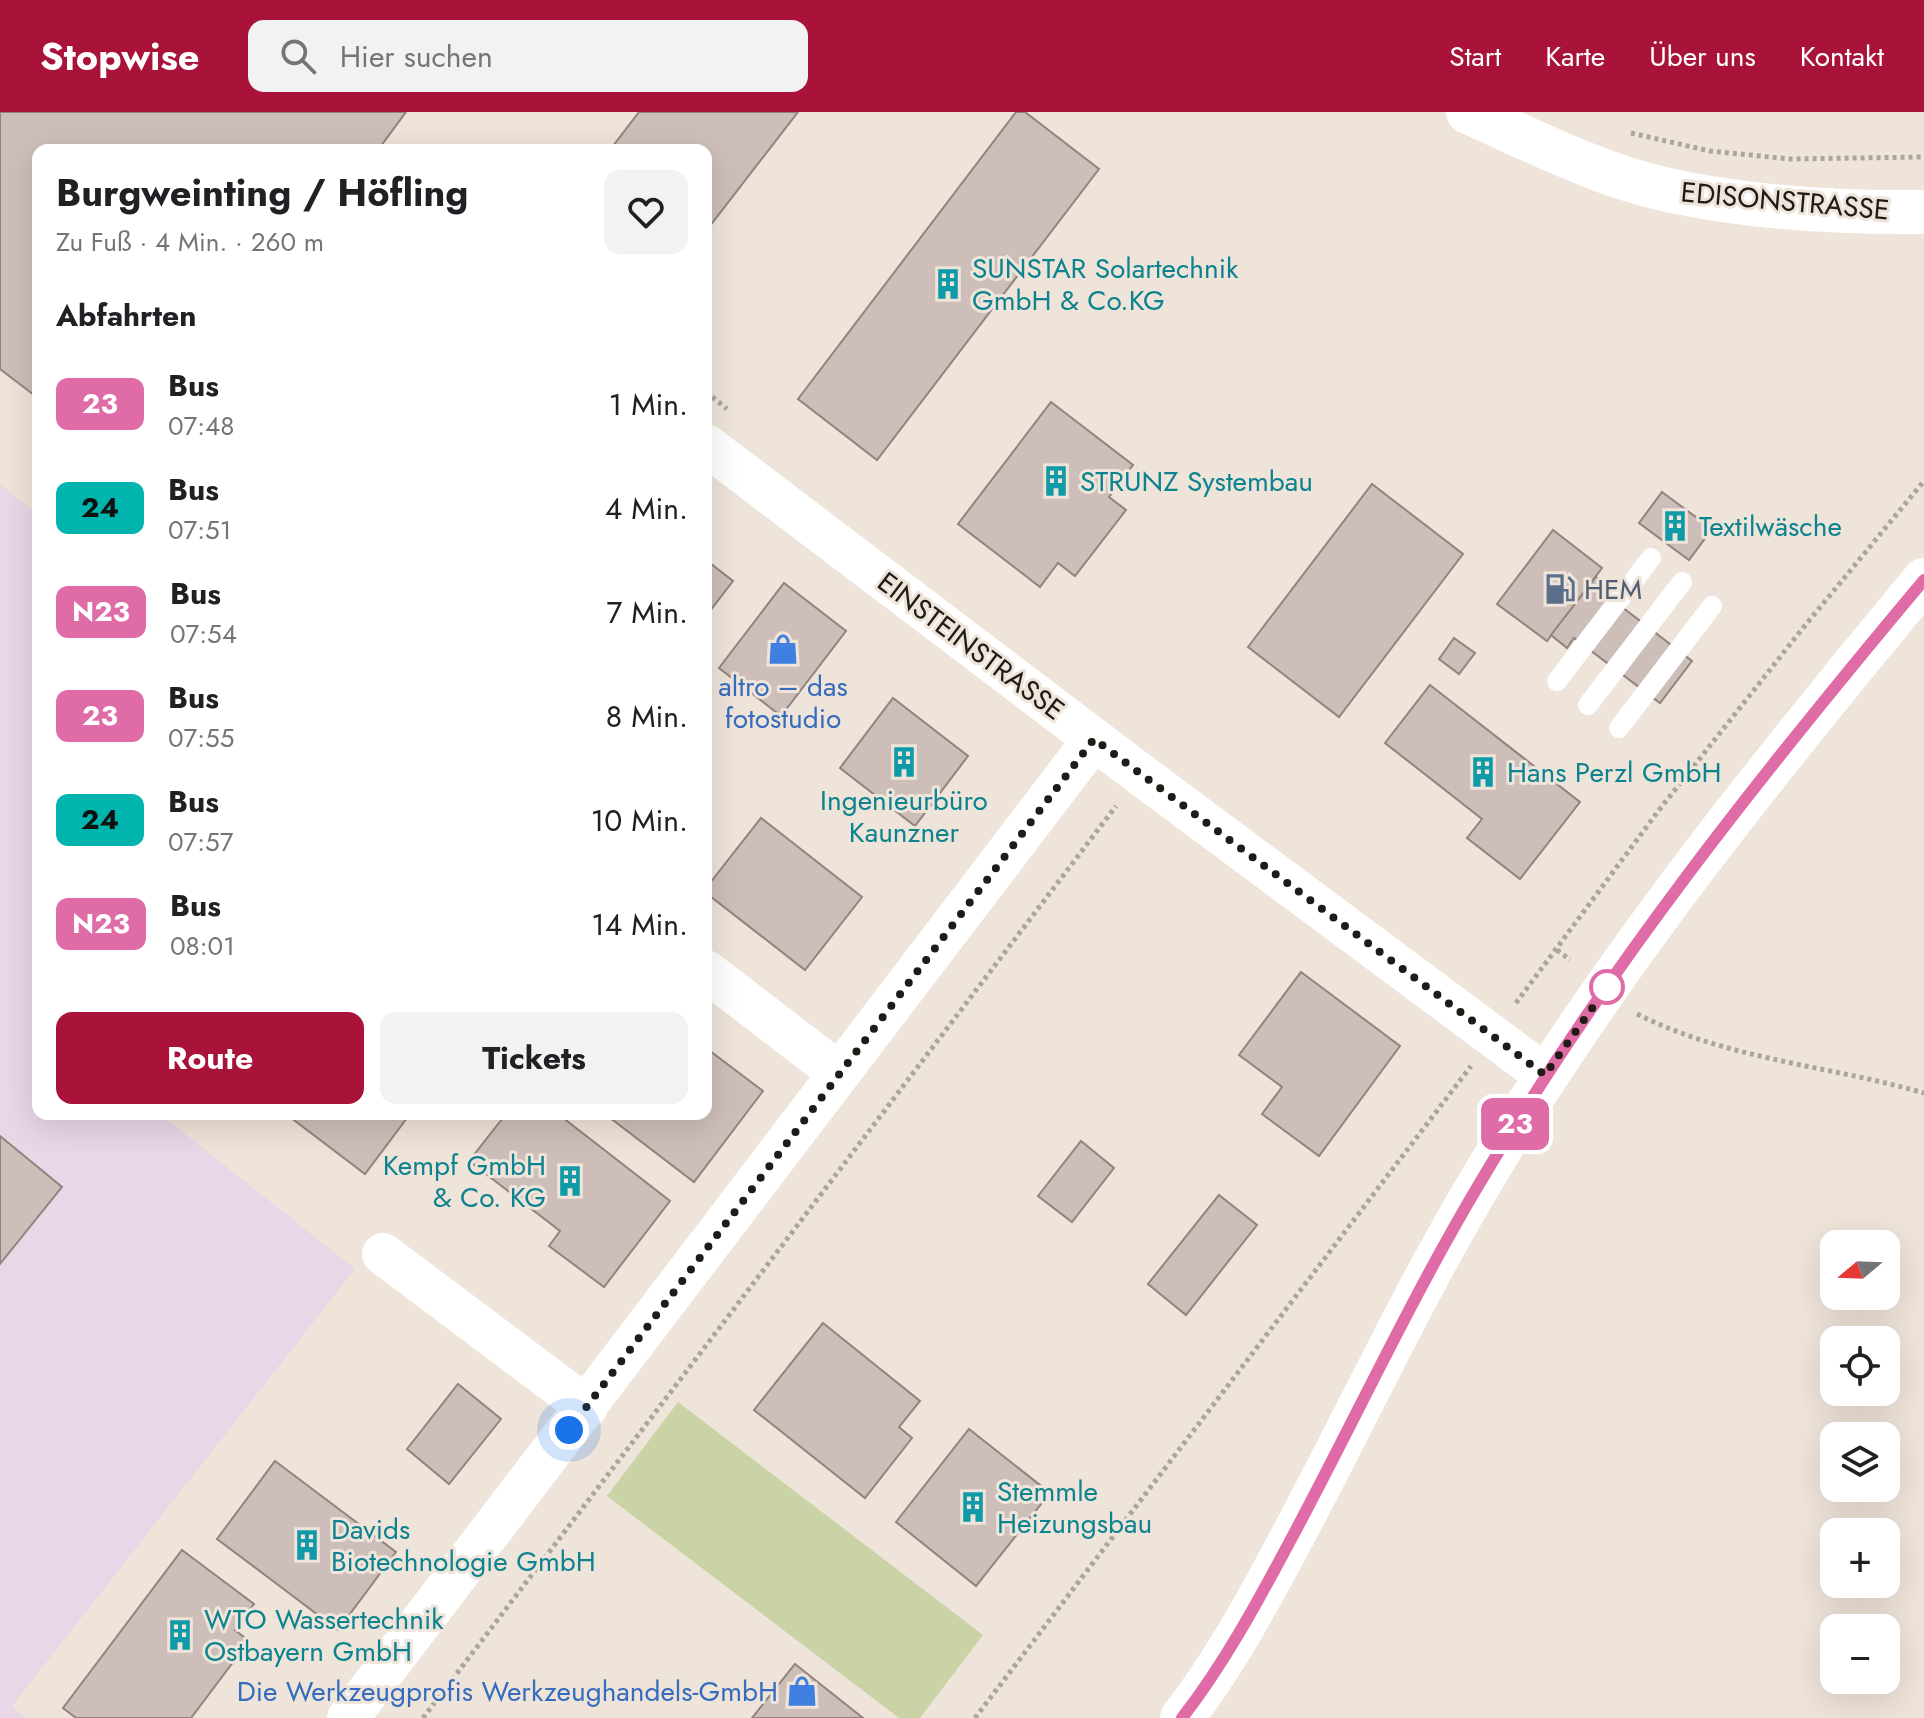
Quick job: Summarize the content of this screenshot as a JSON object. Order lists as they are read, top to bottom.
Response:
{
  "streets": {
    "street": ["EDISONSTRASSE", "EINSTEINSTRASSE"]
  },
  "places": {
    "building": [
      "SUNSTAR Solartechnik GmbH & Co.KG",
      "STRUNZ Systembau",
      "Textilwäsche",
      "Ingenieurbüro Kaunzner",
      "Hans Perzl GmbH",
      "Kempf GmbH & Co. KG",
      "Stemmle Heizungsbau",
      "Davids Biotechnologie GmbH",
      "WTO Wassertechnik Ostbayern GmbH"
    ],
    "fuel station": ["HEM"],
    "shop": ["altro – das fotostudio", "Die Werkzeugprofis Werkzeughandels-GmbH"]
  },
  "lines": ["bus line 23"],
  "north": "left",
  "page": {
    "header": "Stopwise",
    "search": "Hier suchen",
    "nav": [
      "Start",
      "Karte",
      "Über uns",
      "Kontakt"
    ],
    "on_map": "23",
    "heading": [
      ["Burgweinting / Höfling", "Zu Fuß · 4 Min. · 260 m"],
      "Abfahrten"
    ],
    "list": [
      {
        "mark": "23",
        "name": "Bus",
        "note": "07:48",
        "value": "1 Min."
      },
      {
        "mark": "24",
        "name": "Bus",
        "note": "07:51",
        "value": "4 Min."
      },
      {
        "mark": "N23",
        "name": "Bus",
        "note": "07:54",
        "value": "7 Min."
      },
      {
        "mark": "23",
        "name": "Bus",
        "note": "07:55",
        "value": "8 Min."
      },
      {
        "mark": "24",
        "name": "Bus",
        "note": "07:57",
        "value": "10 Min."
      },
      {
        "mark": "N23",
        "name": "Bus",
        "note": "08:01",
        "value": "14 Min."
      }
    ],
    "buttons": ["Route", "Tickets"],
    "map_buttons": ["+", "−"]
  }
}
